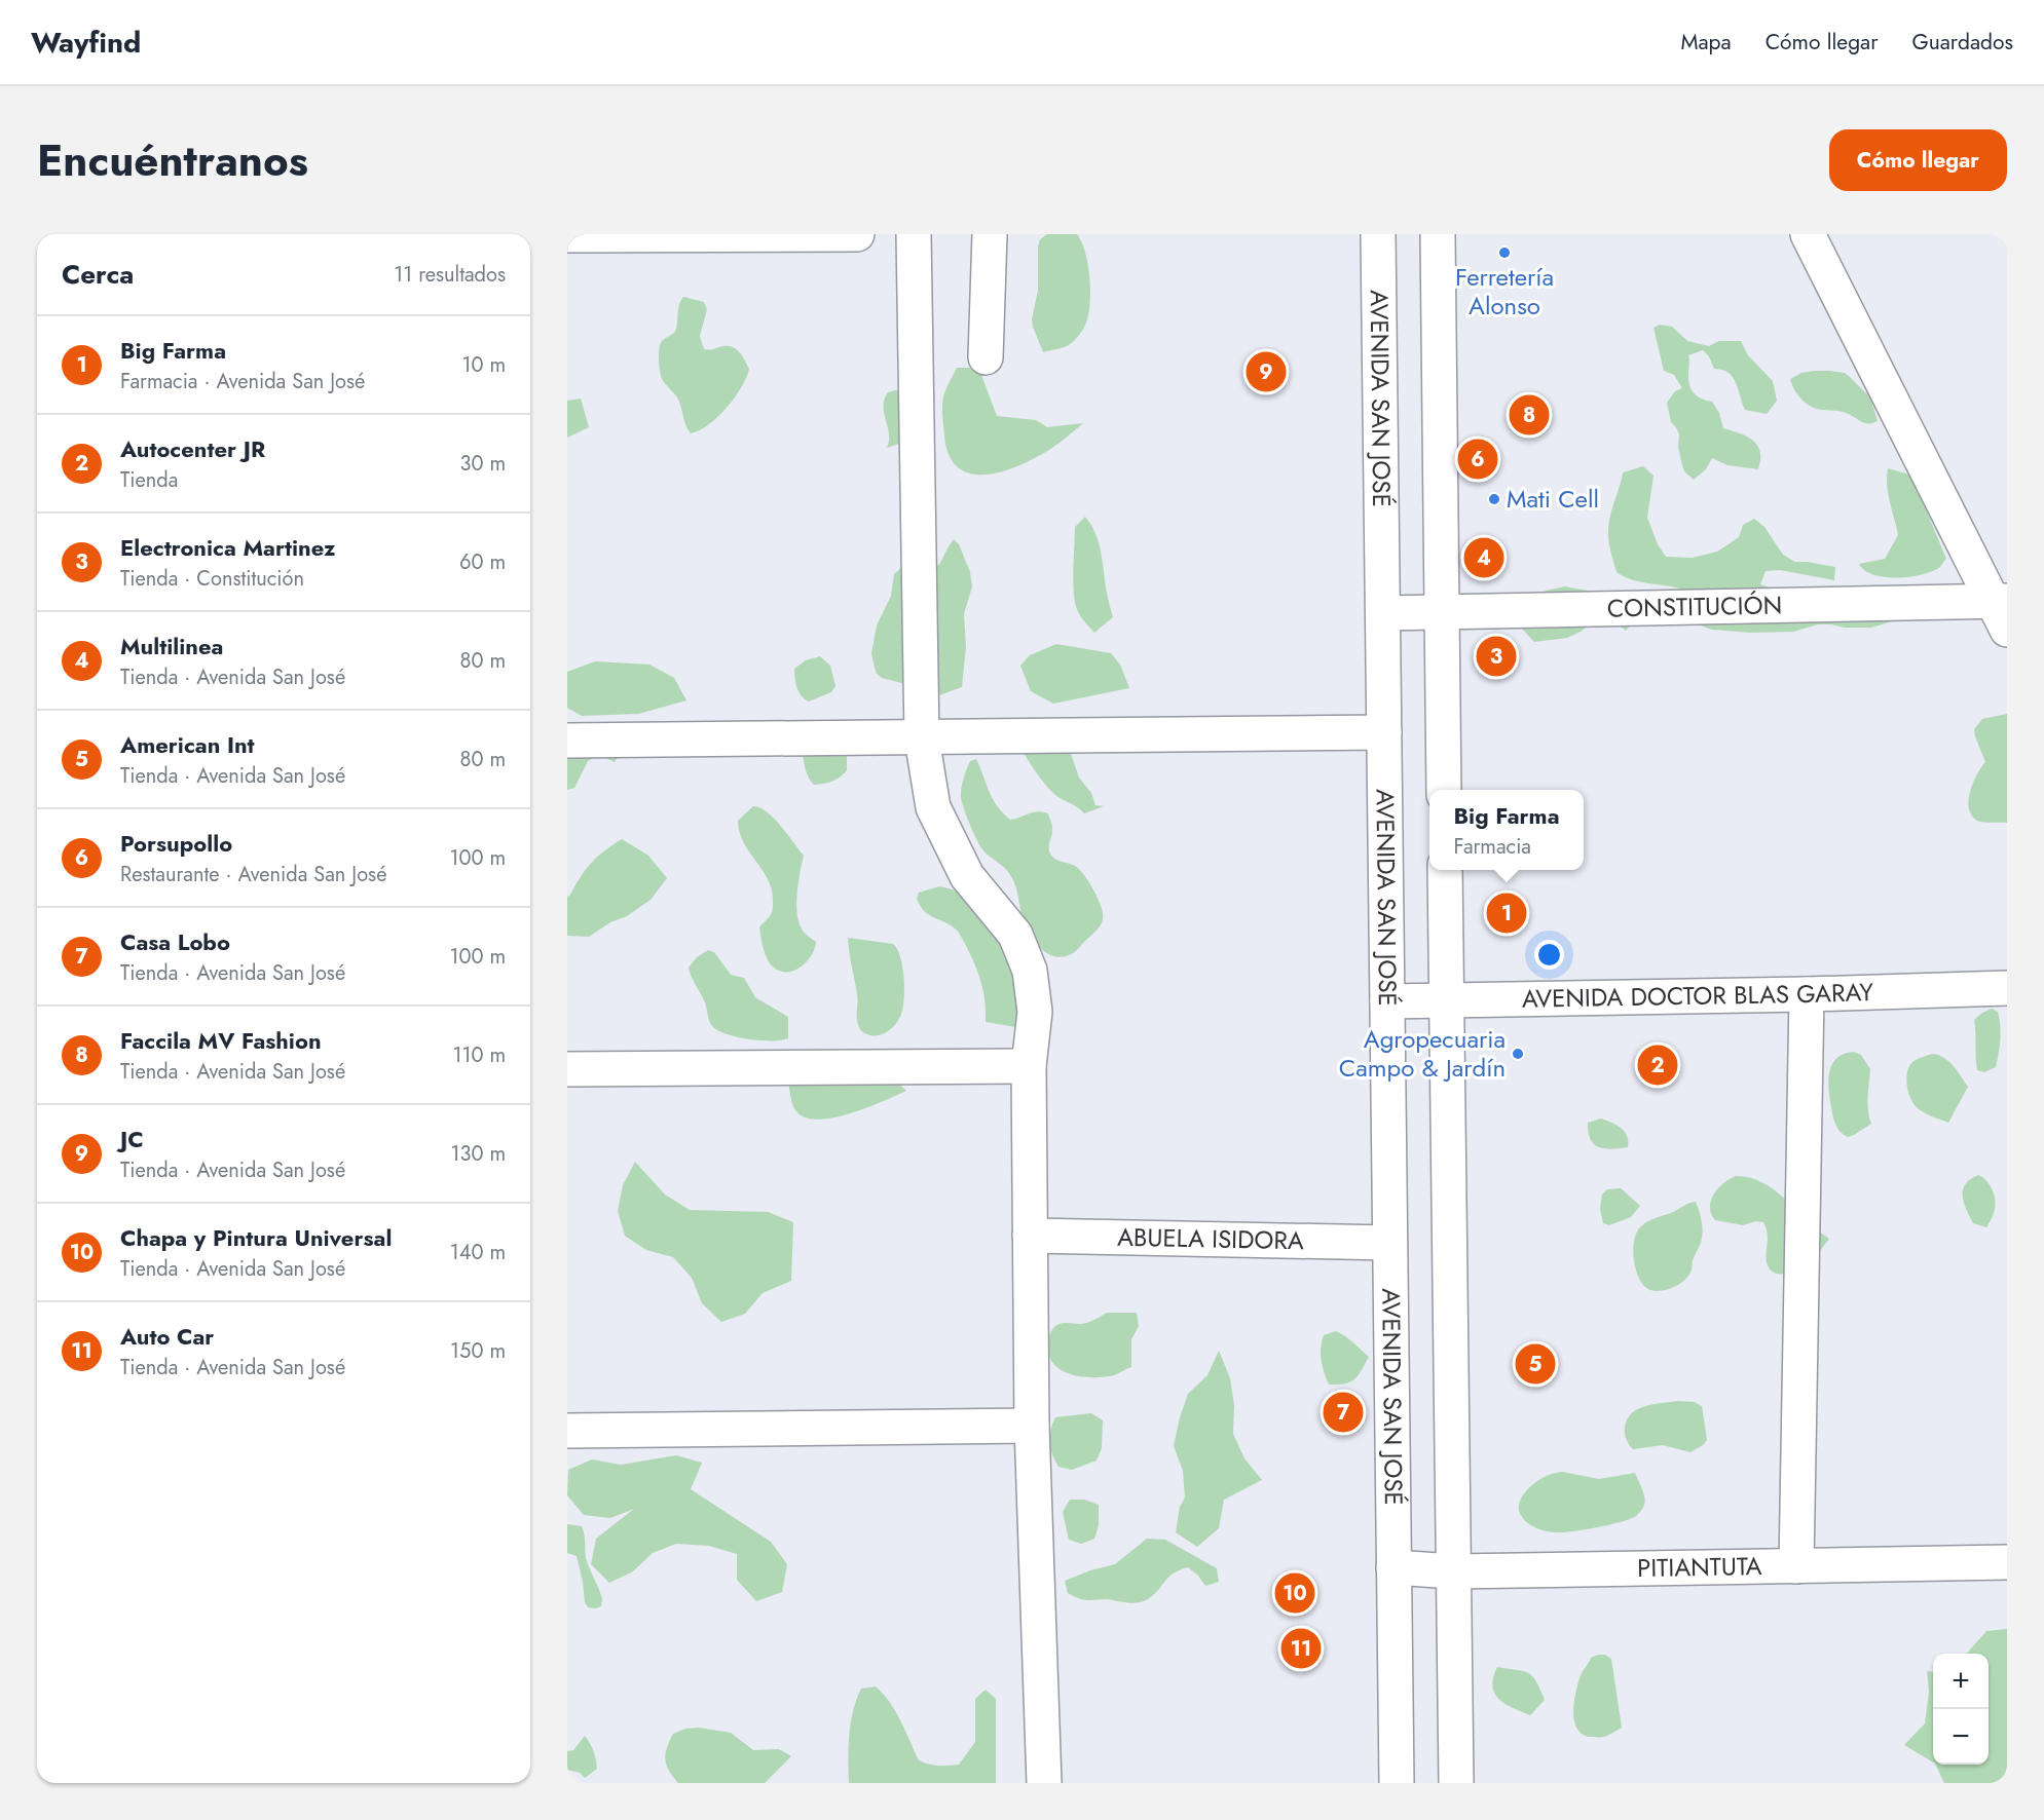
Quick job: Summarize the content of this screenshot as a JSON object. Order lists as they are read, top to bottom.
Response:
{
  "streets": {
    "street": [
      "AVENIDA SAN JOSÉ",
      "CONSTITUCIÓN",
      "AVENIDA DOCTOR BLAS GARAY",
      "ABUELA ISIDORA",
      "PITIANTUTA"
    ]
  },
  "crossings": [
    ["AVENIDA SAN JOSÉ", "CONSTITUCIÓN"],
    ["AVENIDA SAN JOSÉ", "AVENIDA DOCTOR BLAS GARAY"],
    ["AVENIDA SAN JOSÉ", "ABUELA ISIDORA"],
    ["AVENIDA SAN JOSÉ", "PITIANTUTA"]
  ],
  "places": ["Ferretería Alonso", "Mati Cell", "Agropecuaria Campo & Jardín"],
  "page": {
    "header": "Wayfind",
    "nav": ["Mapa", "Cómo llegar", "Guardados"],
    "title": "Encuéntranos",
    "buttons": "Cómo llegar",
    "heading": ["Cerca", "11 resultados"],
    "list": [
      {
        "mark": "1",
        "name": "Big Farma",
        "note": "Farmacia · Avenida San José",
        "value": "10 m"
      },
      {
        "mark": "2",
        "name": "Autocenter JR",
        "note": "Tienda",
        "value": "30 m"
      },
      {
        "mark": "3",
        "name": "Electronica Martinez",
        "note": "Tienda · Constitución",
        "value": "60 m"
      },
      {
        "mark": "4",
        "name": "Multilinea",
        "note": "Tienda · Avenida San José",
        "value": "80 m"
      },
      {
        "mark": "5",
        "name": "American Int",
        "note": "Tienda · Avenida San José",
        "value": "80 m"
      },
      {
        "mark": "6",
        "name": "Porsupollo",
        "note": "Restaurante · Avenida San José",
        "value": "100 m"
      },
      {
        "mark": "7",
        "name": "Casa Lobo",
        "note": "Tienda · Avenida San José",
        "value": "100 m"
      },
      {
        "mark": "8",
        "name": "Faccila MV Fashion",
        "note": "Tienda · Avenida San José",
        "value": "110 m"
      },
      {
        "mark": "9",
        "name": "JC",
        "note": "Tienda · Avenida San José",
        "value": "130 m"
      },
      {
        "mark": "10",
        "name": "Chapa y Pintura Universal",
        "note": "Tienda · Avenida San José",
        "value": "140 m"
      },
      {
        "mark": "11",
        "name": "Auto Car",
        "note": "Tienda · Avenida San José",
        "value": "150 m"
      }
    ],
    "pins": [
      "9",
      "8",
      "6",
      "4",
      "3",
      "1",
      "2",
      "5",
      "7",
      "10",
      "11"
    ],
    "popup": ["Big Farma", "Farmacia"],
    "map_buttons": ["+", "−"]
  }
}
